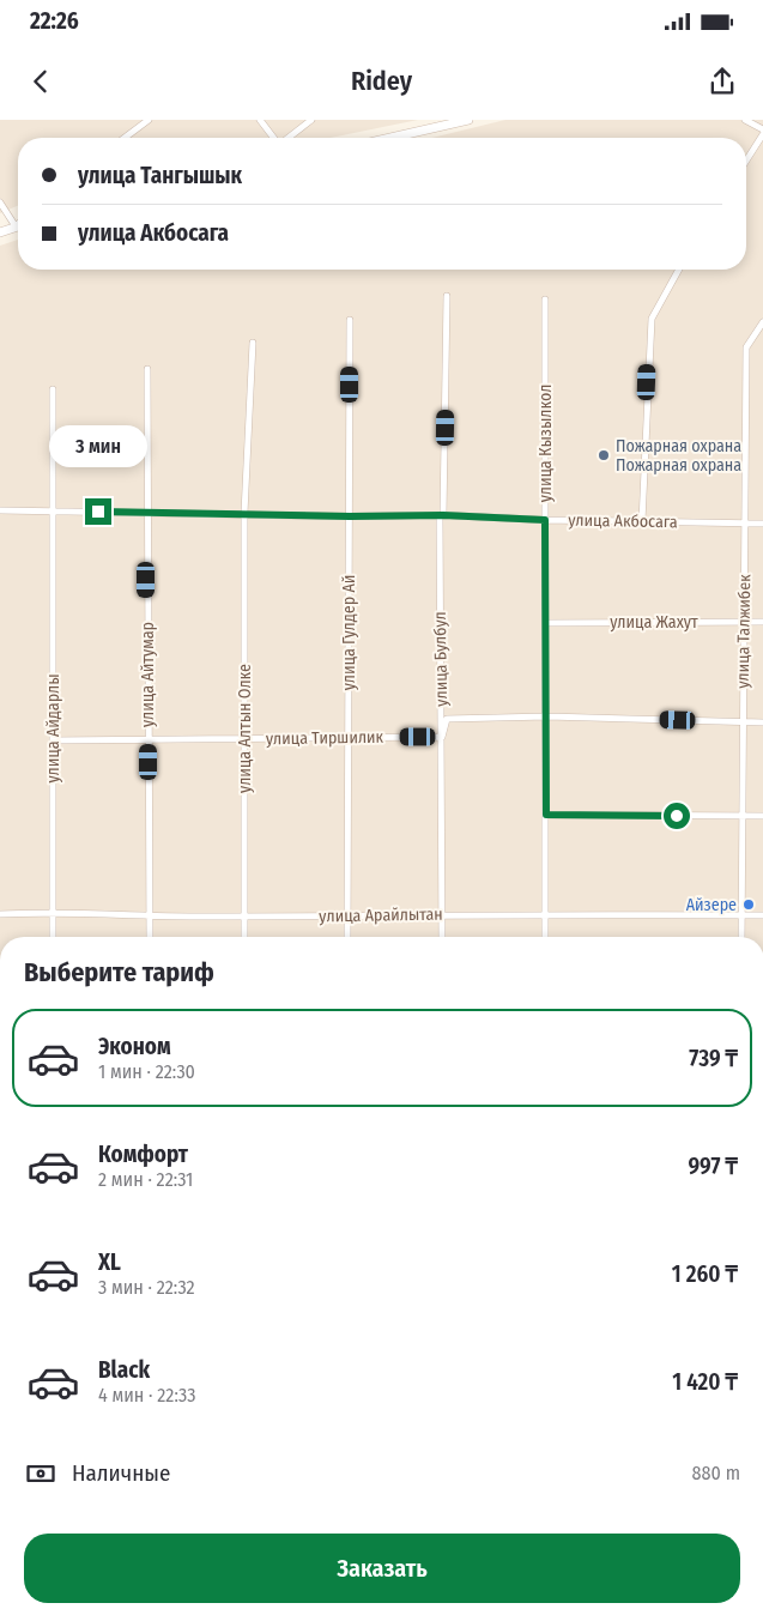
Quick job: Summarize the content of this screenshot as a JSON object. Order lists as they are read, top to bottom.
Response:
{
  "streets": {
    "street": [
      "улица Кызылкол",
      "улица Акбосага",
      "улица Жахут",
      "улица Талжибек",
      "улица Гулдер Ай",
      "улица Булбул",
      "улица Айтумар",
      "улица Айдарлы",
      "улица Алтын Олке",
      "улица Тиршилик",
      "улица Арайлытан"
    ]
  },
  "crossings": [
    ["улица Кызылкол", "улица Акбосага"],
    ["улица Кызылкол", "улица Жахут"],
    ["улица Кызылкол", "улица Арайлытан"],
    ["улица Акбосага", "улица Талжибек"],
    ["улица Акбосага", "улица Гулдер Ай"],
    ["улица Акбосага", "улица Булбул"],
    ["улица Акбосага", "улица Айтумар"],
    ["улица Акбосага", "улица Айдарлы"],
    ["улица Акбосага", "улица Алтын Олке"],
    ["улица Жахут", "улица Талжибек"],
    ["улица Талжибек", "улица Арайлытан"],
    ["улица Гулдер Ай", "улица Тиршилик"],
    ["улица Гулдер Ай", "улица Арайлытан"],
    ["улица Булбул", "улица Тиршилик"],
    ["улица Булбул", "улица Арайлытан"],
    ["улица Айтумар", "улица Тиршилик"],
    ["улица Айтумар", "улица Арайлытан"],
    ["улица Айдарлы", "улица Тиршилик"],
    ["улица Айдарлы", "улица Арайлытан"],
    ["улица Алтын Олке", "улица Тиршилик"],
    ["улица Алтын Олке", "улица Арайлытан"]
  ],
  "places": ["Пожарная охрана Пожарная охрана", "Айзере"],
  "page": {
    "status": "22:26",
    "header": "Ridey",
    "banner": ["улица Тангышык", "улица Акбосага"],
    "bubble": "3 мин",
    "heading": "Выберите тариф",
    "list": [
      {
        "name": "Эконом",
        "note": "1 мин · 22:30",
        "value": "739 ₸"
      },
      {
        "name": "Комфорт",
        "note": "2 мин · 22:31",
        "value": "997 ₸"
      },
      {
        "name": "XL",
        "note": "3 мин · 22:32",
        "value": "1 260 ₸"
      },
      {
        "name": "Black",
        "note": "4 мин · 22:33",
        "value": "1 420 ₸"
      }
    ],
    "pay": ["Наличные", "880 m"],
    "buttons": "Заказать"
  }
}
